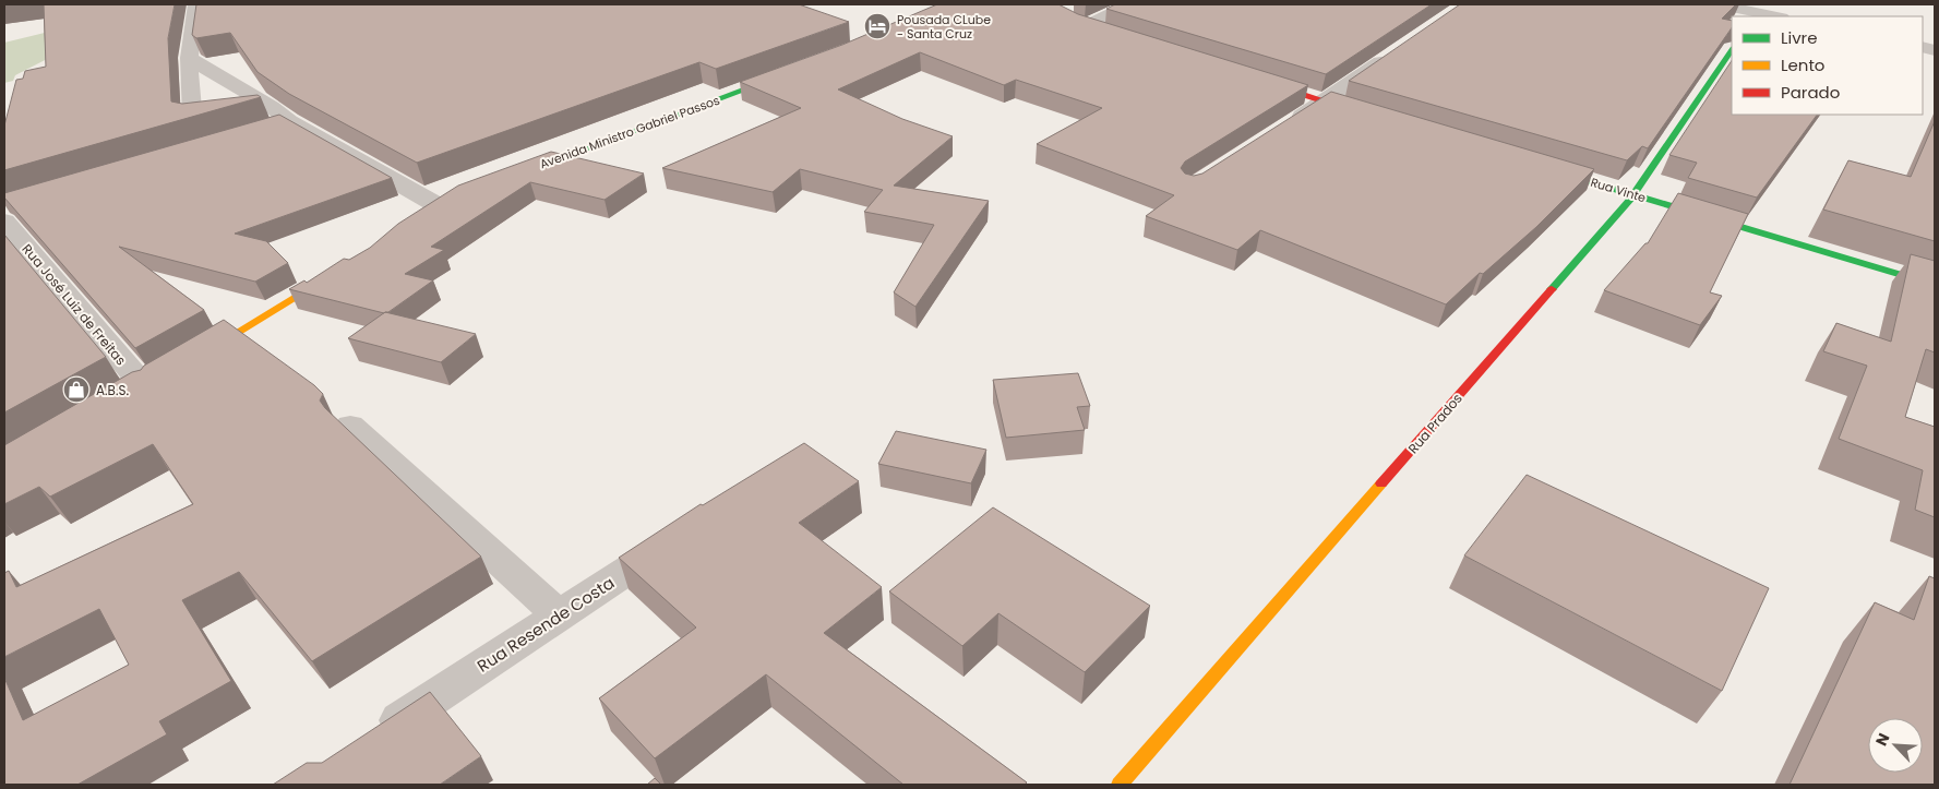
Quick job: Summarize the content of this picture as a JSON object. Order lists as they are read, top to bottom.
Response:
{
  "streets": {
    "street": [
      "Avenida Ministro Gabriel Passos",
      "Rua Vinte",
      "Rua José Luiz de Freitas",
      "Rua Prados",
      "Rua Resende Costa"
    ]
  },
  "crossings": [
    ["Rua Vinte", "Rua Prados"]
  ],
  "places": {
    "hotel": ["Pousada CLube - Santa Cruz"],
    "shop": ["A.B.S."]
  },
  "legend": ["Livre", "Lento", "Parado"],
  "north": "top left"
}
